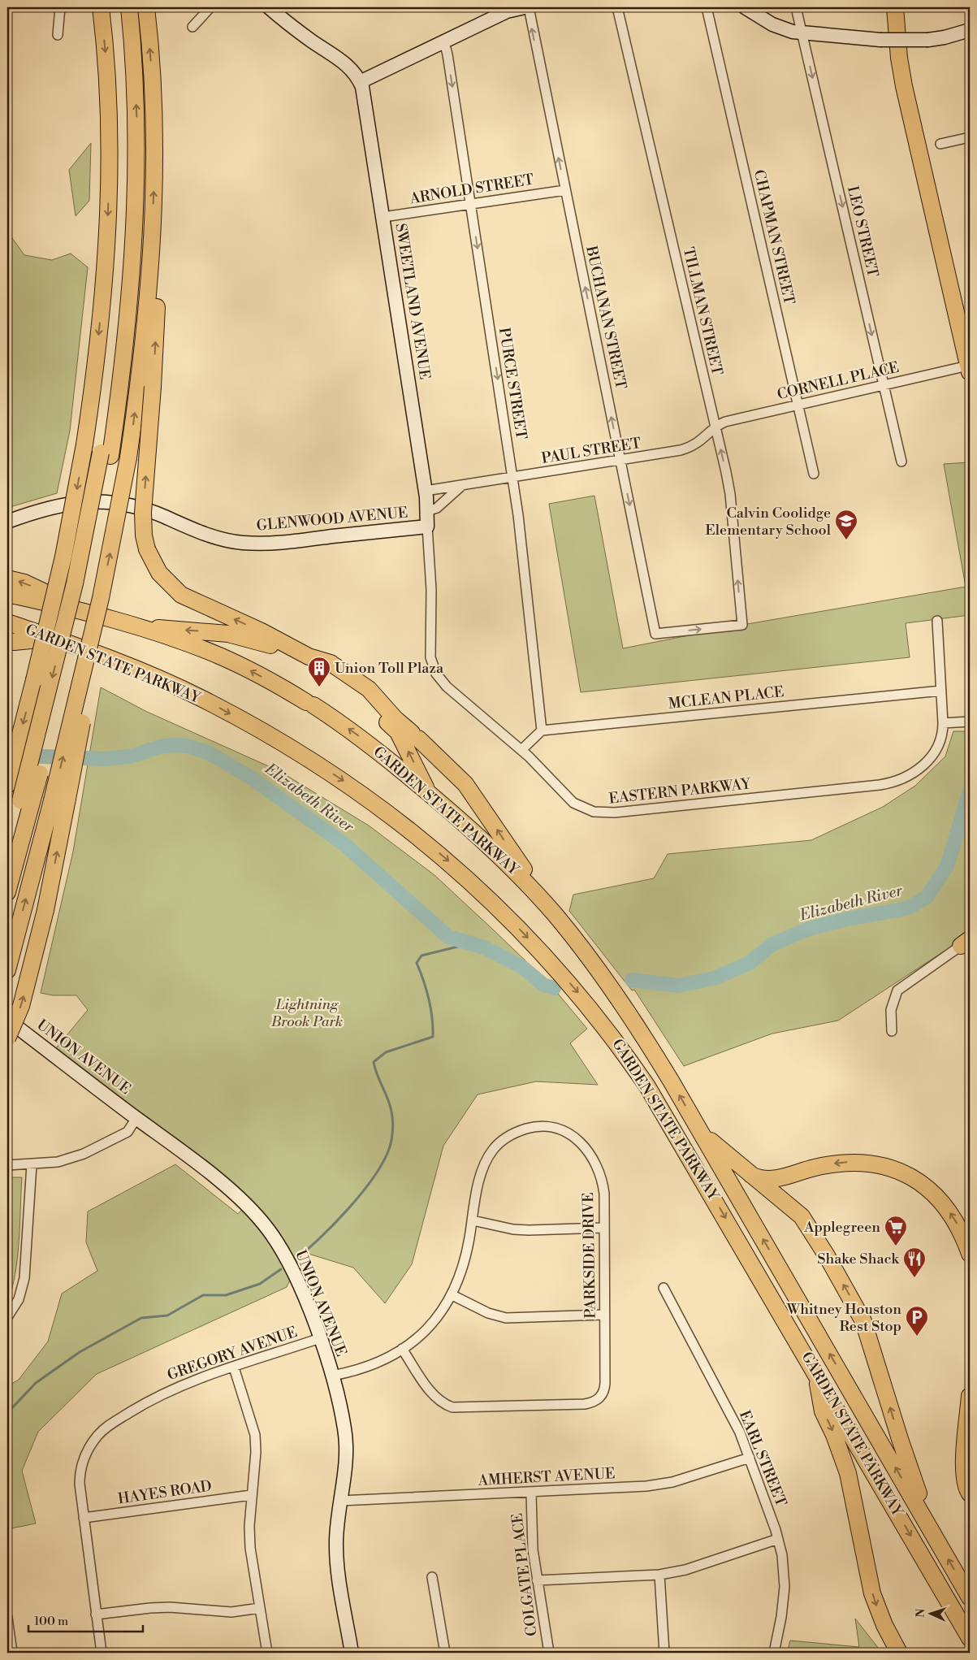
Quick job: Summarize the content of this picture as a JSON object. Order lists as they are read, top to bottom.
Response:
{
  "streets": {
    "highway": ["GARDEN STATE PARKWAY"],
    "street": [
      "ARNOLD STREET",
      "LEO STREET",
      "CHAPMAN STREET",
      "SWEETLAND AVENUE",
      "TILLMAN STREET",
      "BUCHANAN STREET",
      "CORNELL PLACE",
      "PURCE STREET",
      "PAUL STREET",
      "GLENWOOD AVENUE",
      "MCLEAN PLACE",
      "EASTERN PARKWAY",
      "UNION AVENUE",
      "PARKSIDE DRIVE",
      "GREGORY AVENUE",
      "EARL STREET",
      "AMHERST AVENUE",
      "HAYES ROAD",
      "COLGATE PLACE"
    ]
  },
  "crossings": [
    ["ARNOLD STREET", "SWEETLAND AVENUE"],
    ["ARNOLD STREET", "BUCHANAN STREET"],
    ["ARNOLD STREET", "PURCE STREET"],
    ["LEO STREET", "CORNELL PLACE"],
    ["CHAPMAN STREET", "CORNELL PLACE"],
    ["SWEETLAND AVENUE", "PAUL STREET"],
    ["SWEETLAND AVENUE", "GLENWOOD AVENUE"],
    ["SWEETLAND AVENUE", "EASTERN PARKWAY"],
    ["TILLMAN STREET", "BUCHANAN STREET"],
    ["TILLMAN STREET", "CORNELL PLACE"],
    ["TILLMAN STREET", "PAUL STREET"],
    ["BUCHANAN STREET", "PAUL STREET"],
    ["CORNELL PLACE", "PAUL STREET"],
    ["PURCE STREET", "PAUL STREET"],
    ["PURCE STREET", "MCLEAN PLACE"],
    ["GLENWOOD AVENUE", "EASTERN PARKWAY"],
    ["MCLEAN PLACE", "EASTERN PARKWAY"],
    ["UNION AVENUE", "PARKSIDE DRIVE"],
    ["UNION AVENUE", "GREGORY AVENUE"],
    ["UNION AVENUE", "AMHERST AVENUE"],
    ["GREGORY AVENUE", "HAYES ROAD"],
    ["EARL STREET", "AMHERST AVENUE"],
    ["AMHERST AVENUE", "COLGATE PLACE"]
  ],
  "one_way": ["LEO STREET", "PURCE STREET"],
  "water": ["Elizabeth River"],
  "parks": ["Lightning Brook Park"],
  "places": {
    "school or university": ["Calvin Coolidge Elementary School"],
    "building": ["Union Toll Plaza"],
    "supermarket": ["Applegreen"],
    "restaurant": ["Shake Shack"],
    "parking": ["Whitney Houston Rest Stop"]
  },
  "scale_bar": "100 m",
  "north": "left"
}
